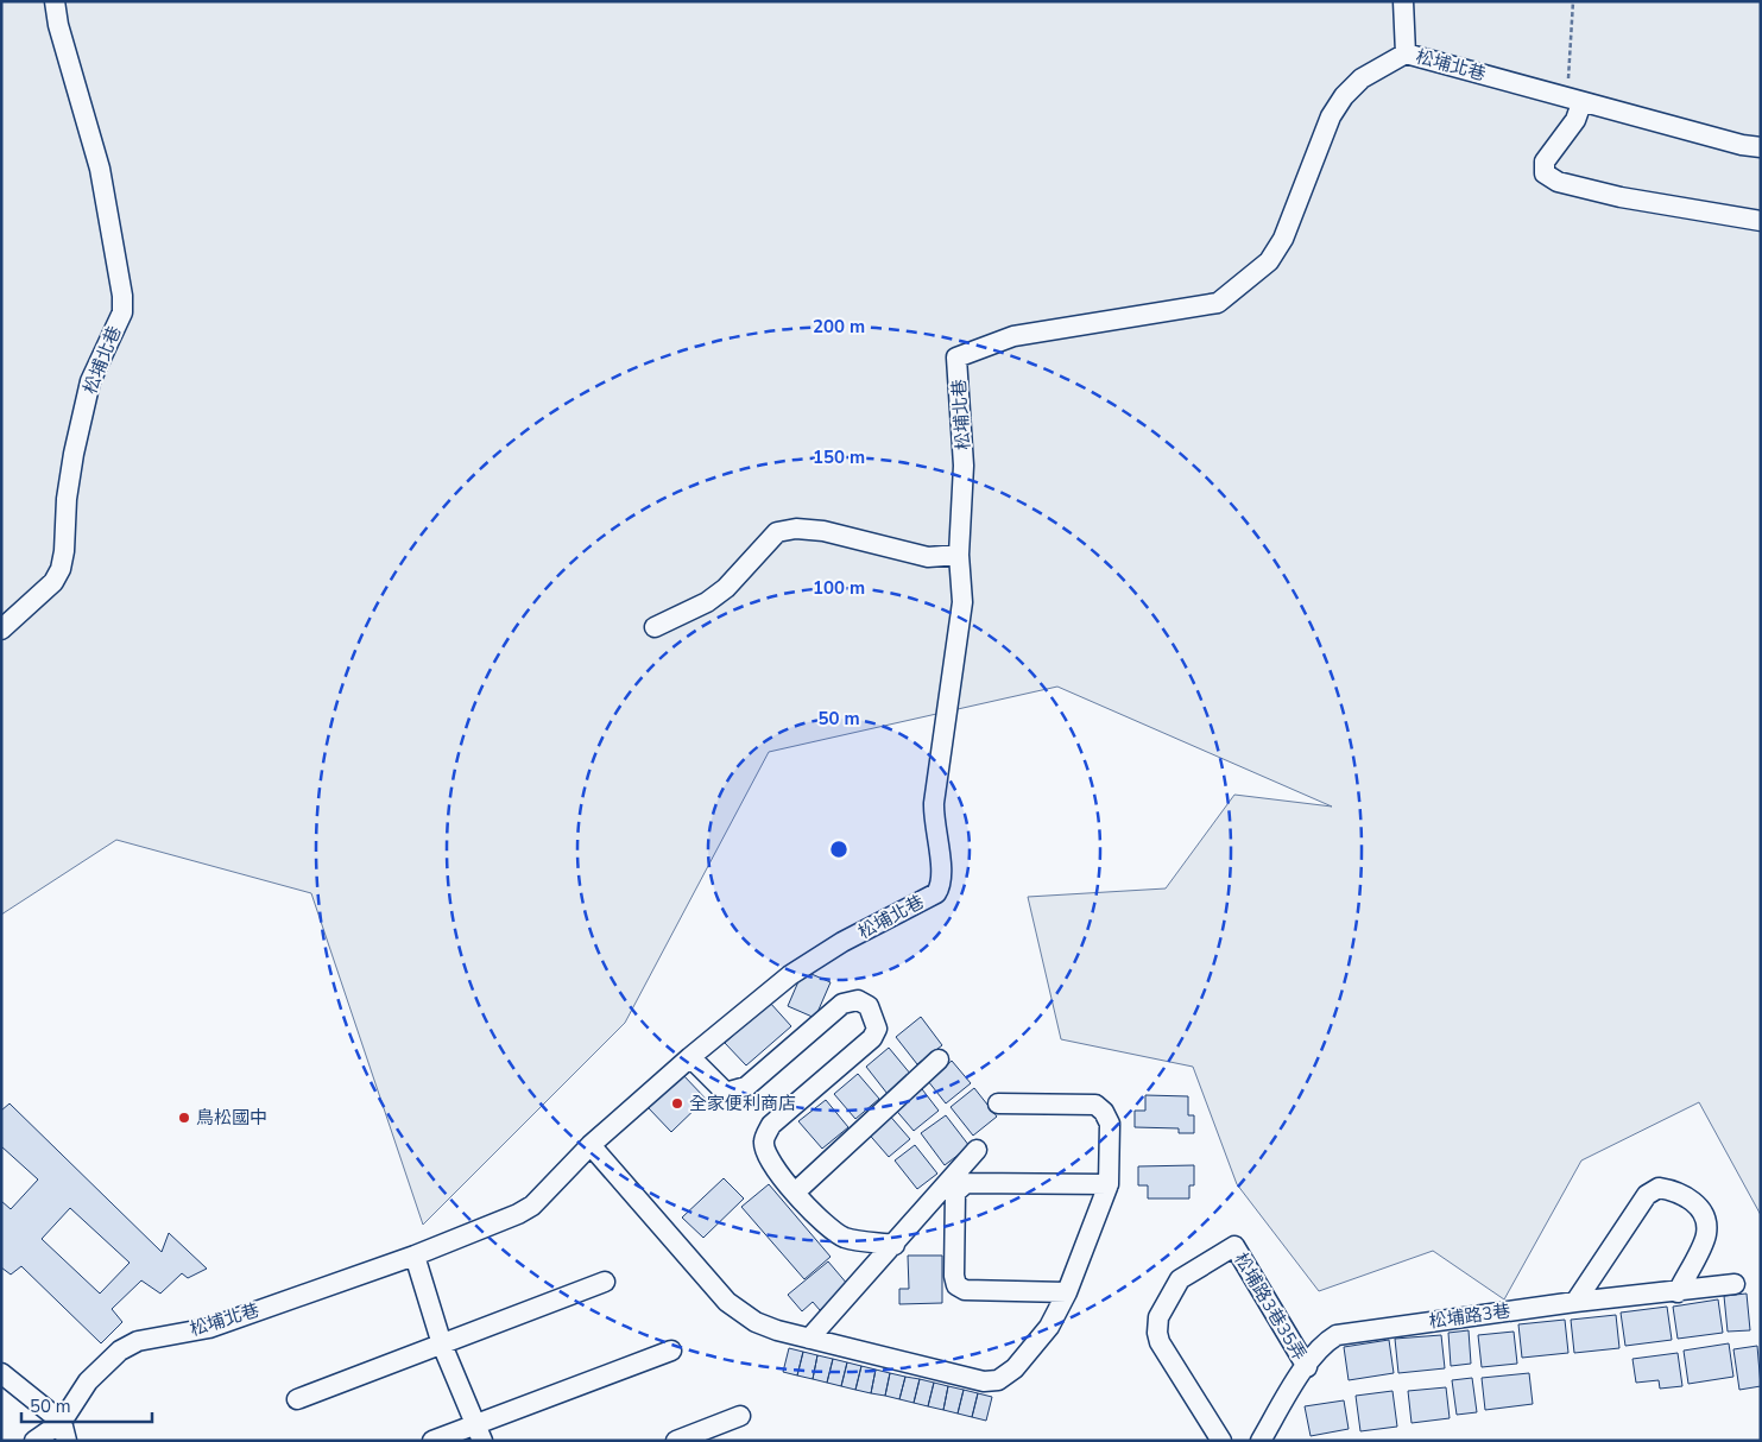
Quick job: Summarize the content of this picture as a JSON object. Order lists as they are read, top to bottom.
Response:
{
  "streets": {
    "street": ["松埔北巷", "松埔路3巷35弄", "松埔路3巷"]
  },
  "crossings": [
    ["松埔路3巷35弄", "松埔路3巷"]
  ],
  "places": ["全家便利商店", "鳥松國中"],
  "scale_bar": "50 m",
  "rings": [
    "200 m",
    "150 m",
    "100 m",
    "50 m"
  ]
}
